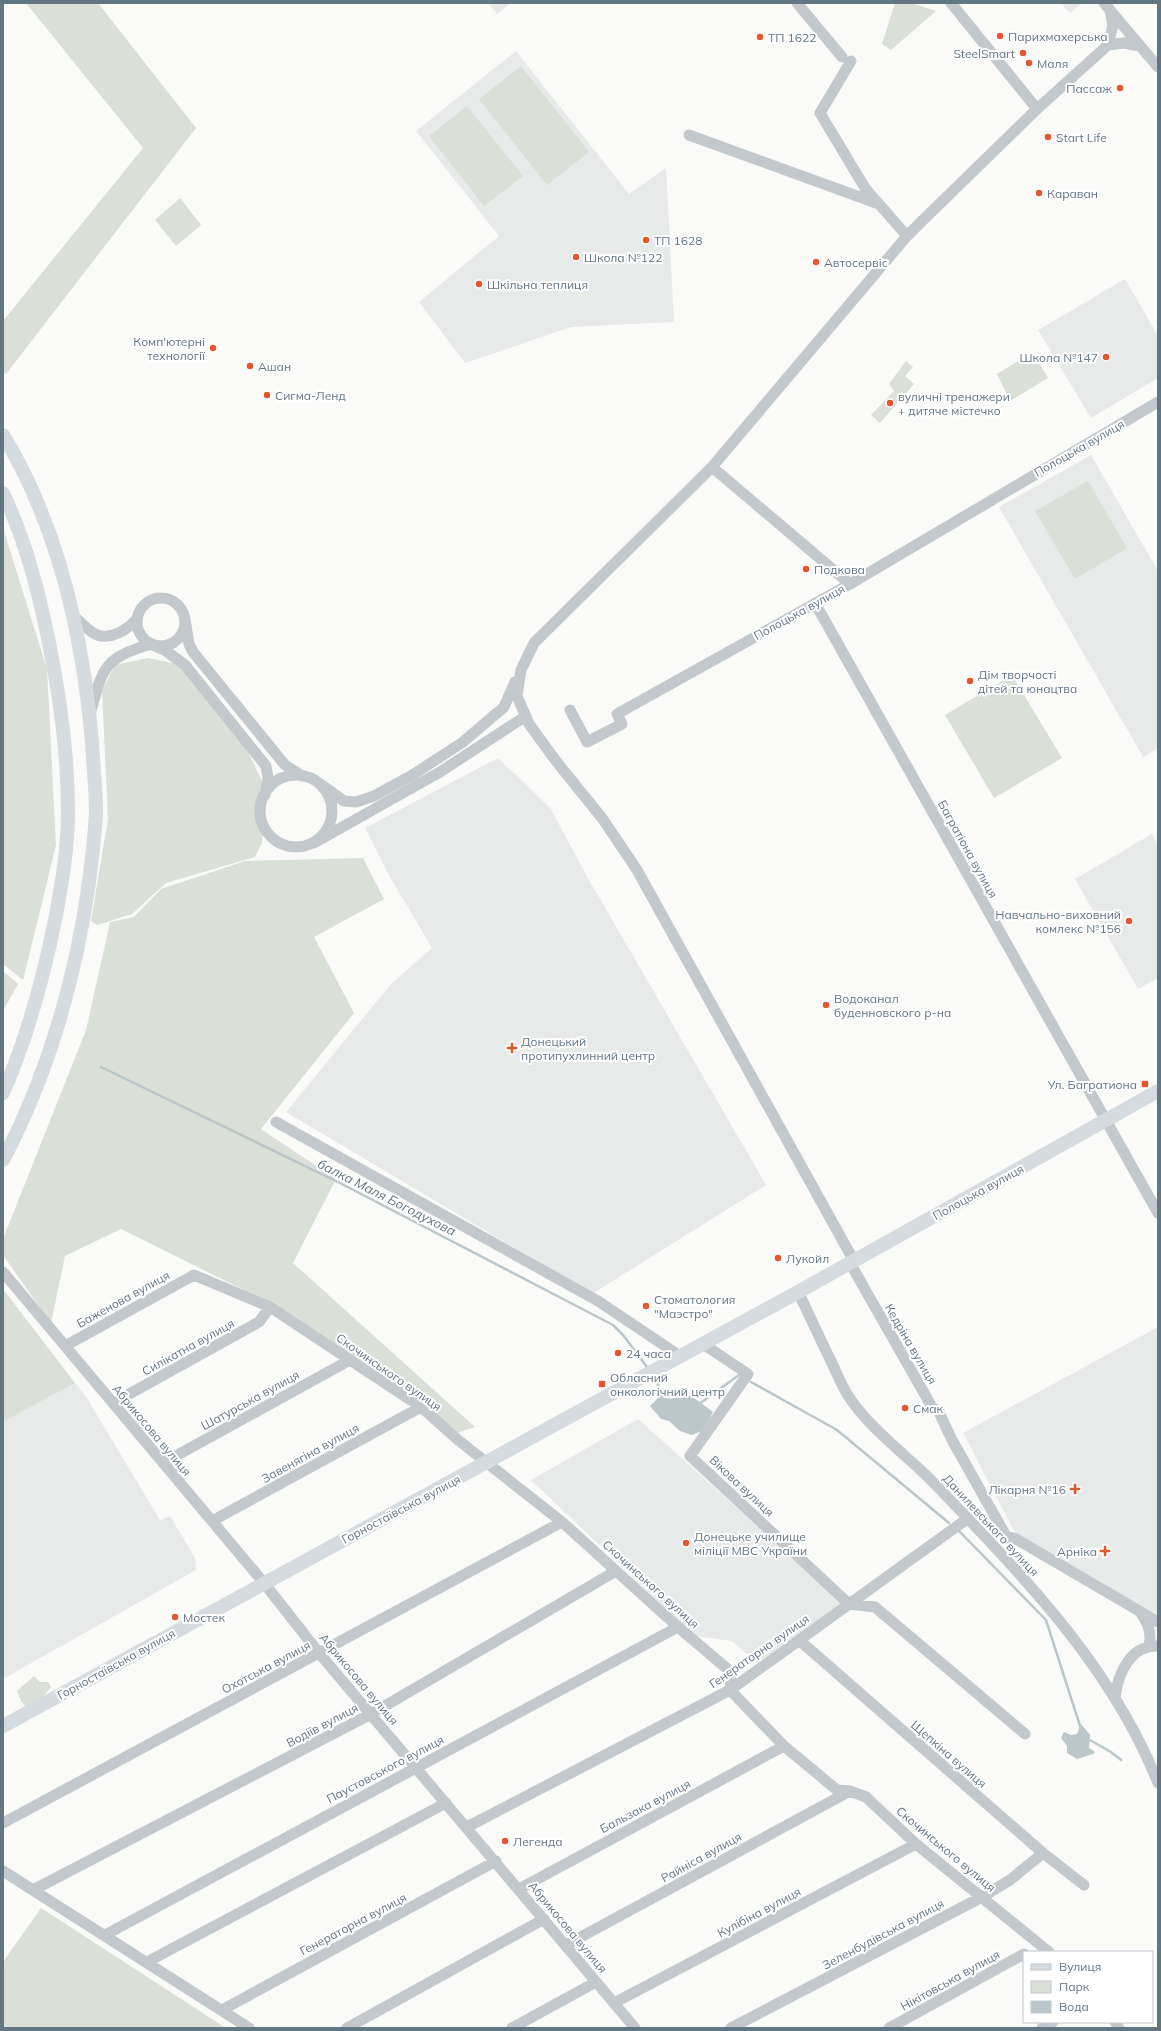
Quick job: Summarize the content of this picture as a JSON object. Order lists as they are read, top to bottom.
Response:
{
  "streets": {
    "main road": ["Полоцька вулиця", "Горностаївська вулиця"],
    "street": [
      "Багратіона вулиця",
      "Баженова вулиця",
      "Кедріна вулиця",
      "Силікатна вулиця",
      "Скочинського вулиця",
      "Шатурська вулиця",
      "Абрикосова вулиця",
      "Завенягіна вулиця",
      "Вікова вулиця",
      "Данилевського вулиця",
      "Генераторна вулиця",
      "Охотська вулиця",
      "Водіїв вулиця",
      "Щепкіна вулиця",
      "Паустовського вулиця",
      "Бальзака вулиця",
      "Райніса вулиця",
      "Кулібіна вулиця",
      "Зеленбудівська вулиця",
      "Нікітовська вулиця"
    ]
  },
  "crossings": [
    ["Полоцька вулиця", "Багратіона вулиця"],
    ["Полоцька вулиця", "Кедріна вулиця"],
    ["Полоцька вулиця", "Горностаївська вулиця"],
    ["Полоцька вулиця", "Данилевського вулиця"],
    ["Баженова вулиця", "Скочинського вулиця"],
    ["Баженова вулиця", "Абрикосова вулиця"],
    ["Силікатна вулиця", "Скочинського вулиця"],
    ["Силікатна вулиця", "Абрикосова вулиця"],
    ["Скочинського вулиця", "Шатурська вулиця"],
    ["Скочинського вулиця", "Завенягіна вулиця"],
    ["Скочинського вулиця", "Горностаївська вулиця"],
    ["Скочинського вулиця", "Генераторна вулиця"],
    ["Скочинського вулиця", "Охотська вулиця"],
    ["Скочинського вулиця", "Водіїв вулиця"],
    ["Скочинського вулиця", "Паустовського вулиця"],
    ["Скочинського вулиця", "Бальзака вулиця"],
    ["Скочинського вулиця", "Райніса вулиця"],
    ["Скочинського вулиця", "Кулібіна вулиця"],
    ["Скочинського вулиця", "Зеленбудівська вулиця"],
    ["Шатурська вулиця", "Абрикосова вулиця"],
    ["Абрикосова вулиця", "Завенягіна вулиця"],
    ["Абрикосова вулиця", "Горностаївська вулиця"],
    ["Абрикосова вулиця", "Генераторна вулиця"],
    ["Абрикосова вулиця", "Охотська вулиця"],
    ["Абрикосова вулиця", "Водіїв вулиця"],
    ["Абрикосова вулиця", "Паустовського вулиця"],
    ["Абрикосова вулиця", "Бальзака вулиця"],
    ["Абрикосова вулиця", "Райніса вулиця"],
    ["Абрикосова вулиця", "Кулібіна вулиця"],
    ["Вікова вулиця", "Горностаївська вулиця"],
    ["Вікова вулиця", "Генераторна вулиця"],
    ["Горностаївська вулиця", "Данилевського вулиця"],
    ["Данилевського вулиця", "Генераторна вулиця"],
    ["Генераторна вулиця", "Щепкіна вулиця"],
    ["Щепкіна вулиця", "Зеленбудівська вулиця"]
  ],
  "water": ["балка Маля Богодухова"],
  "places": {
    "other": [
      "Парихмахерська",
      "ТП 1622",
      "SteelSmart",
      "Маля",
      "Пассаж",
      "Start Life",
      "Караван",
      "ТП 1628",
      "Школа №122",
      "Автосервіс",
      "Шкільна теплиця",
      "Комп'ютерні технології",
      "Школа №147",
      "Ашан",
      "Сигма-Ленд",
      "вуличні тренажери + дитяче містечко",
      "Подкова",
      "Дім творчості дітей та юнацтва",
      "Навчально-виховний комлекс №156",
      "Водоканал буденновского р-на",
      "Лукойл",
      "Стоматология \"Маэстро\"",
      "24 часа",
      "Смак",
      "Донецьке училище міліції МВС України",
      "Мостек",
      "Легенда"
    ],
    "health": ["Донецький протипухлинний центр", "Лікарня №16", "Арніка"],
    "transit": ["Ул. Багратиона", "Обласний онкологічний центр"]
  },
  "legend": ["Вулиця", "Парк", "Вода"]
}
